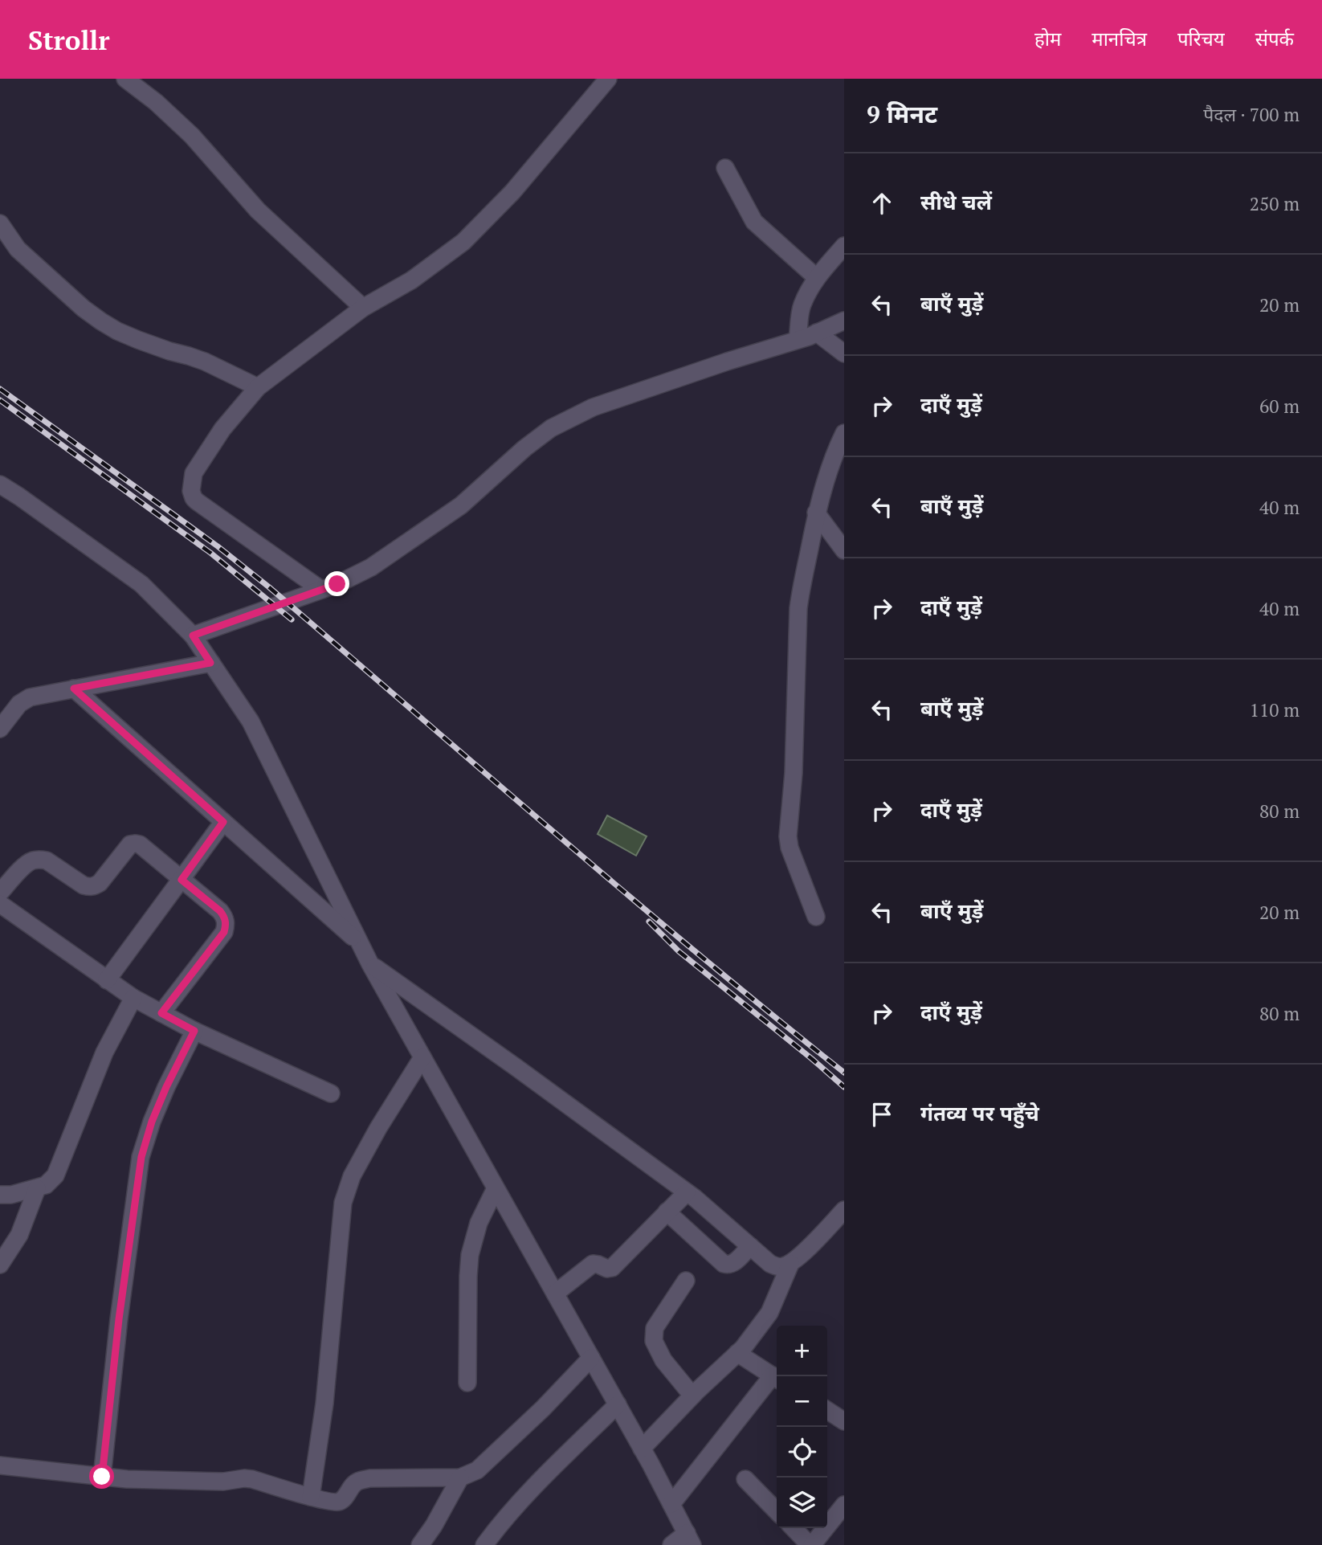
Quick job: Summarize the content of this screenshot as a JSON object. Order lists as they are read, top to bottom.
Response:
{
  "page": {
    "header": "Strollr",
    "nav": [
      "होम",
      "मानचित्र",
      "परिचय",
      "संपर्क"
    ],
    "heading": ["9 मिनट", "पैदल · 700 m"],
    "list": [
      ["सीधे चलें", "250 m"],
      ["बाएँ मुड़ें", "20 m"],
      ["दाएँ मुड़ें", "60 m"],
      ["बाएँ मुड़ें", "40 m"],
      ["दाएँ मुड़ें", "40 m"],
      ["बाएँ मुड़ें", "110 m"],
      ["दाएँ मुड़ें", "80 m"],
      ["बाएँ मुड़ें", "20 m"],
      ["दाएँ मुड़ें", "80 m"],
      "गंतव्य पर पहुँचे"
    ],
    "map_buttons": ["+", "−"]
  }
}
